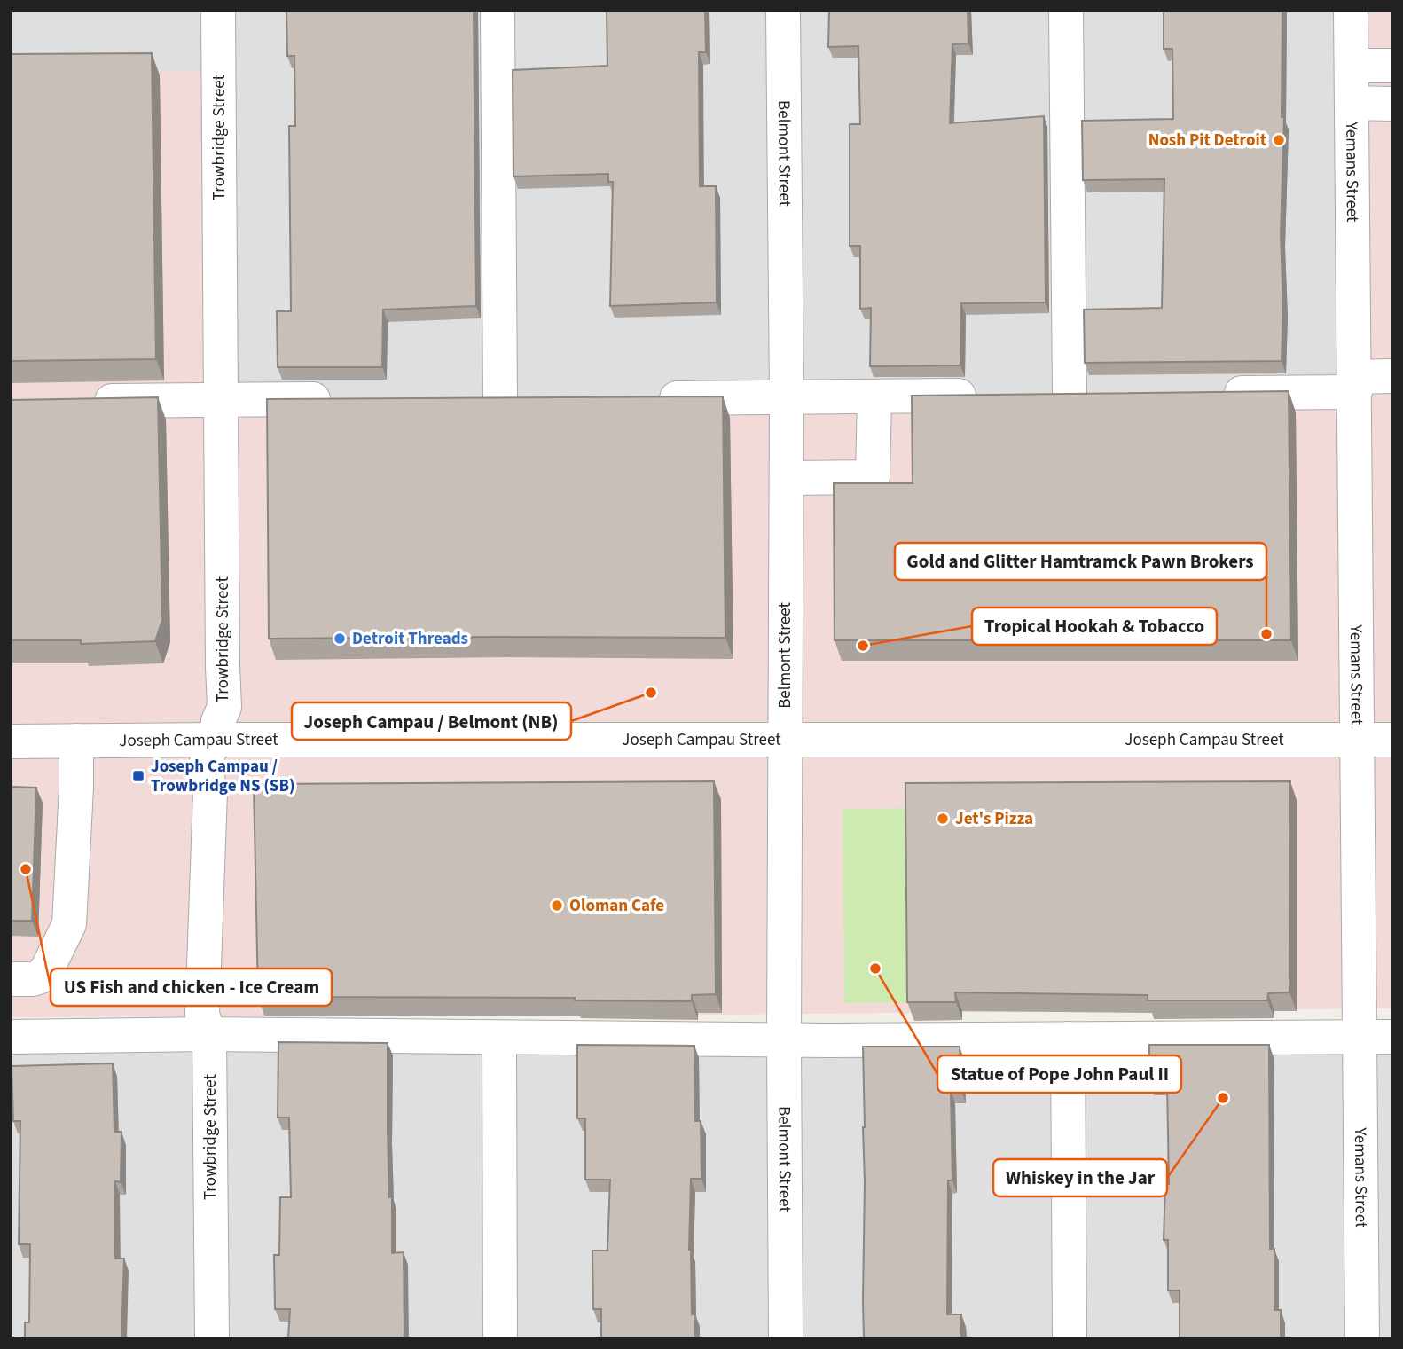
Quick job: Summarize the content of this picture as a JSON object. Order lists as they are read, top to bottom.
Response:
{
  "streets": {
    "street": [
      "Trowbridge Street",
      "Belmont Street",
      "Yemans Street",
      "Joseph Campau Street"
    ]
  },
  "crossings": [
    ["Trowbridge Street", "Joseph Campau Street"],
    ["Belmont Street", "Joseph Campau Street"],
    ["Yemans Street", "Joseph Campau Street"]
  ],
  "places": {
    "other": [
      "Nosh Pit Detroit",
      "Gold and Glitter Hamtramck Pawn Brokers",
      "Detroit Threads",
      "Tropical Hookah & Tobacco",
      "Joseph Campau / Belmont (NB)",
      "Jet's Pizza",
      "US Fish and chicken - Ice Cream",
      "Oloman Cafe",
      "Statue of Pope John Paul II",
      "Whiskey in the Jar"
    ],
    "transit": ["Joseph Campau / Trowbridge NS (SB)"]
  }
}
